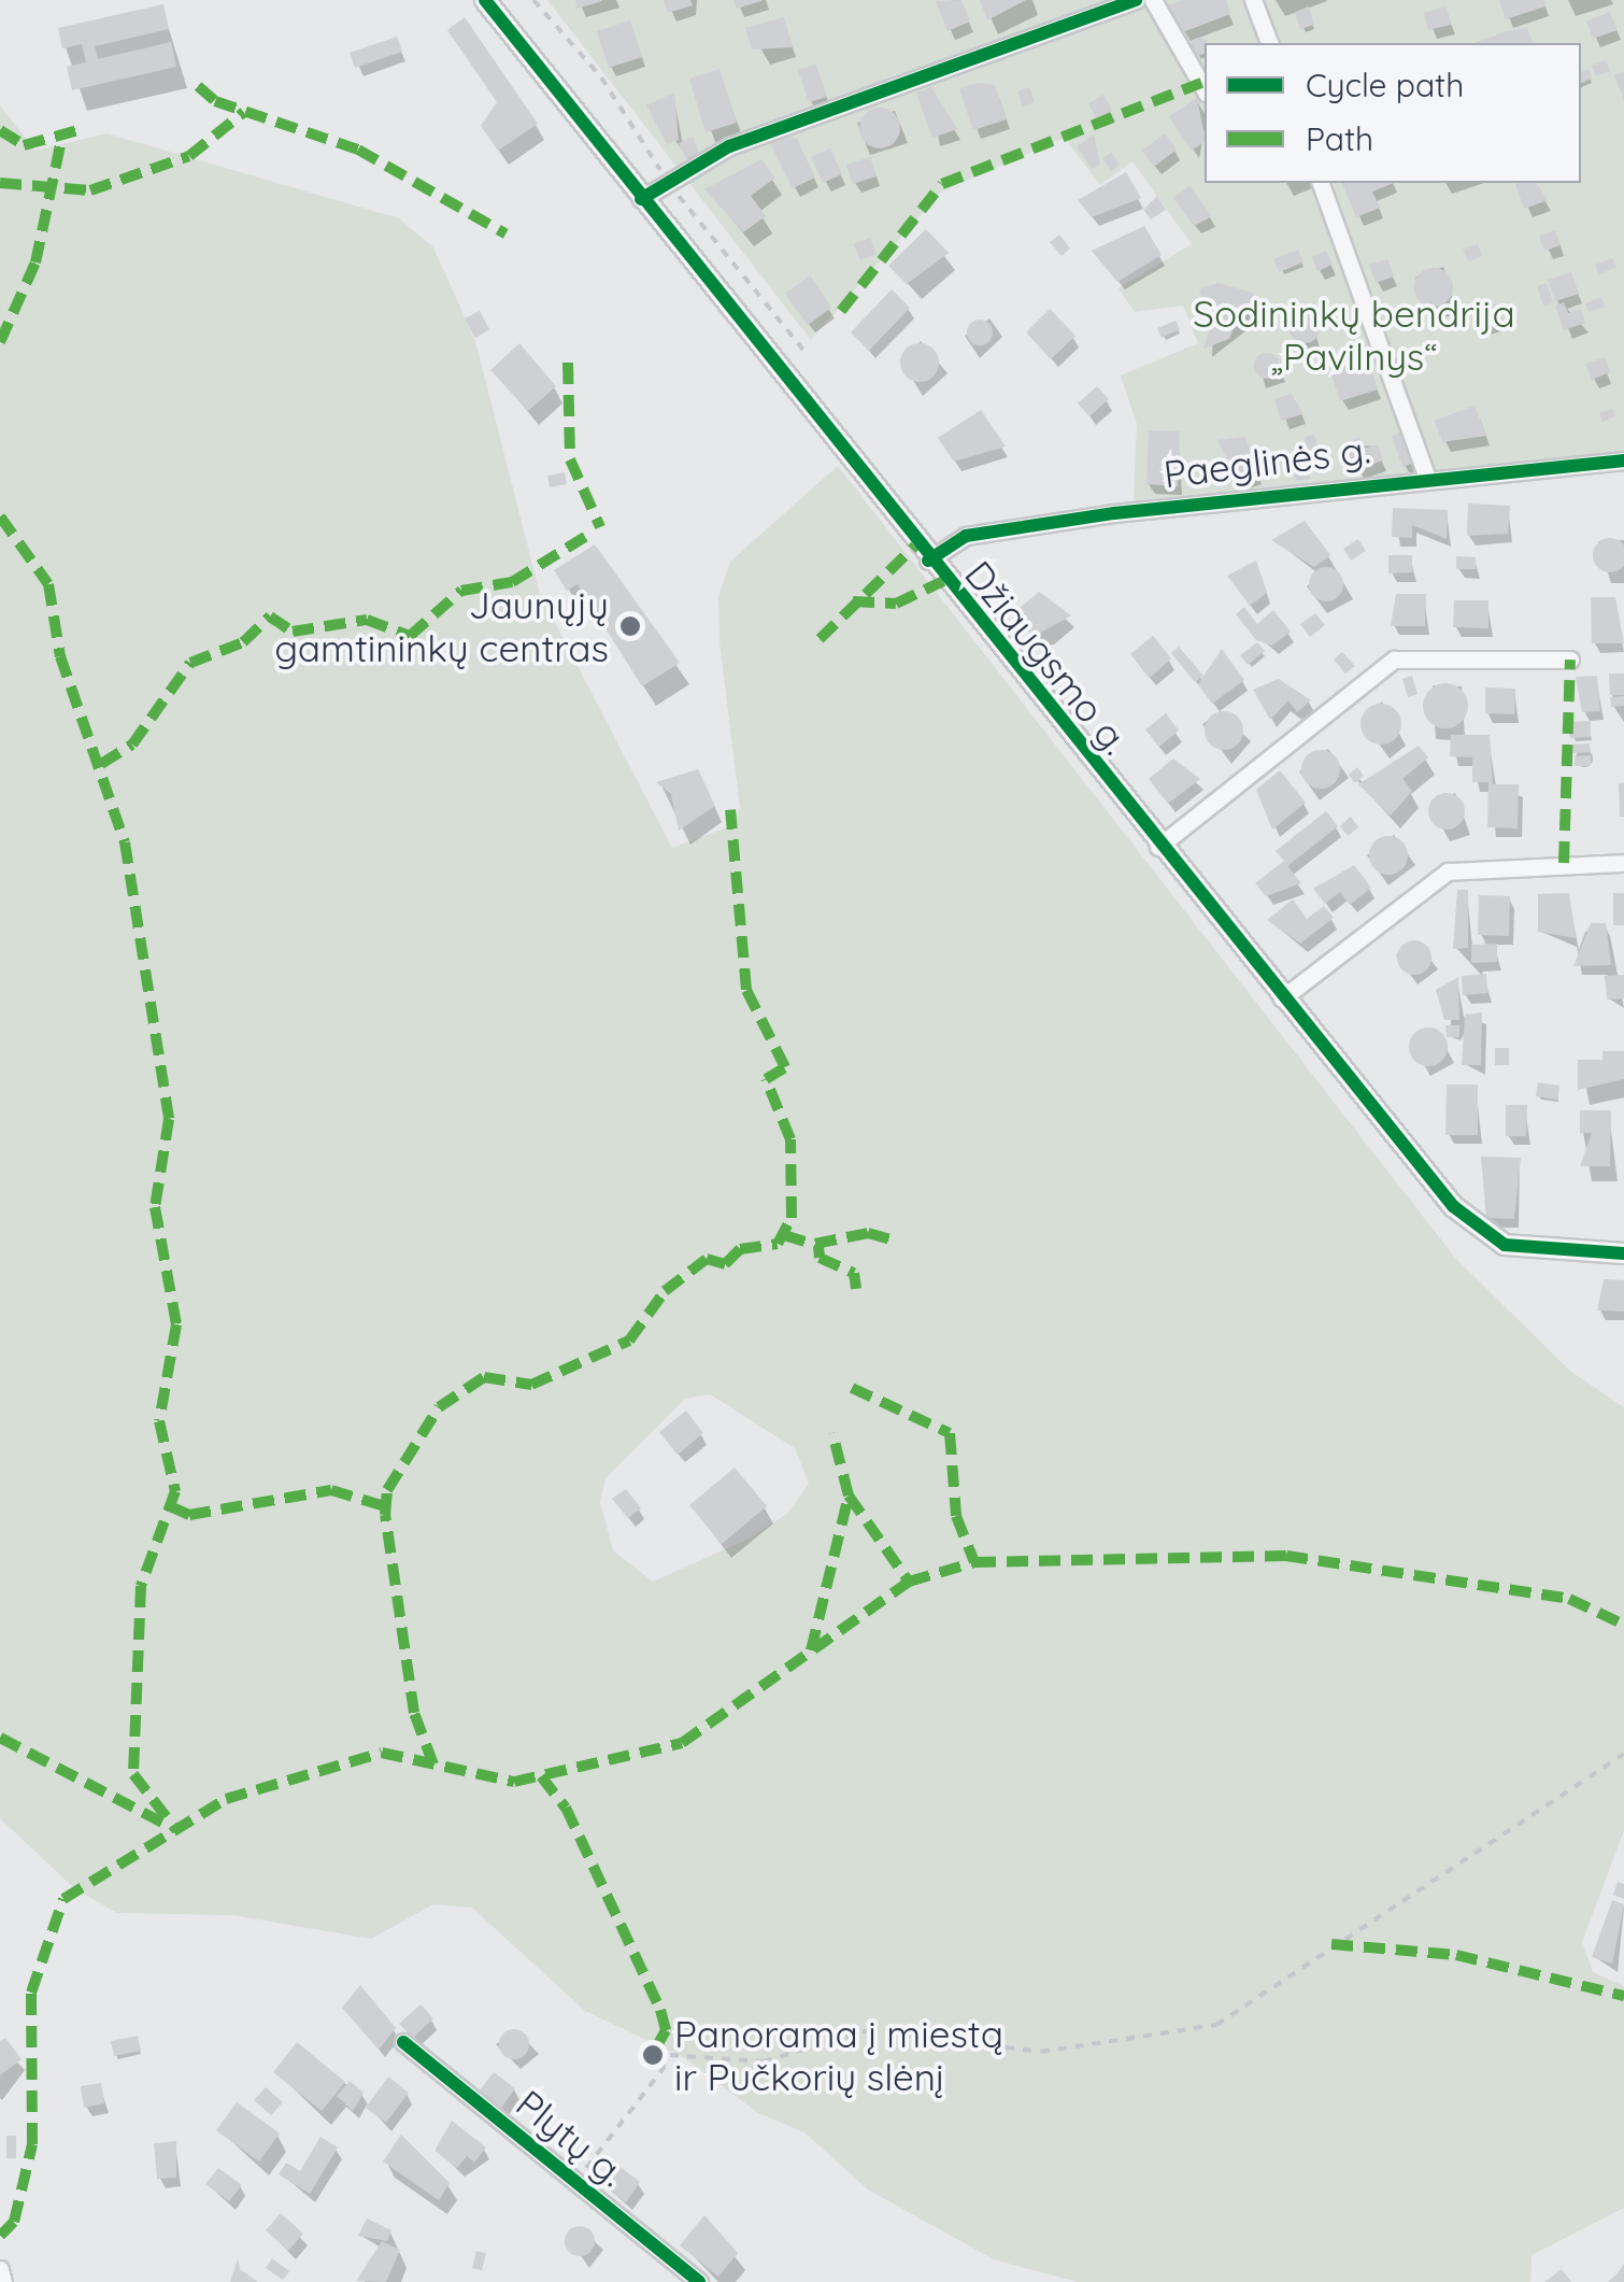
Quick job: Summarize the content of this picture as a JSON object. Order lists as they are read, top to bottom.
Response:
{
  "streets": {
    "street": ["Paeglinės g.", "Džiaugsmo g.", "Plytų g."]
  },
  "crossings": [
    ["Paeglinės g.", "Džiaugsmo g."]
  ],
  "parks": ["Sodininkų bendrija „Pavilnys“"],
  "places": ["Jaunųjų gamtininkų centras", "Panorama į miestą ir Pučkorių slėnį"],
  "legend": ["Cycle path", "Path"]
}
